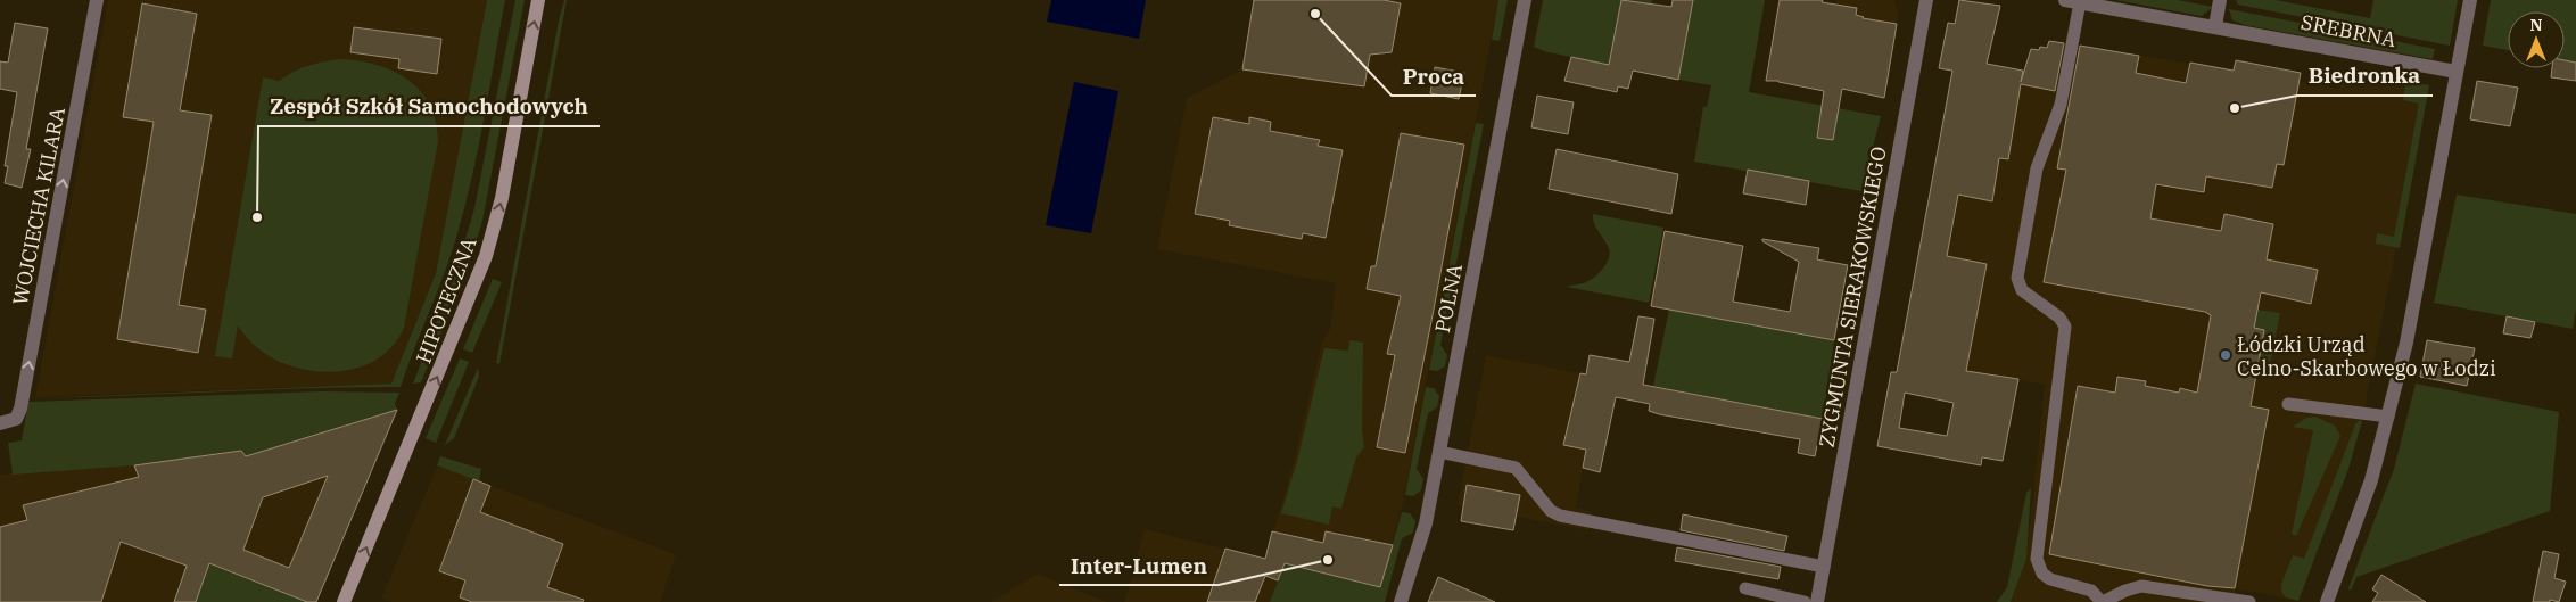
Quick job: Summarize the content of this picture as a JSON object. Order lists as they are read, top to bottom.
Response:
{
  "streets": {
    "street": [
      "SREBRNA",
      "WOJCIECHA KILARA",
      "ZYGMUNTA SIERAKOWSKIEGO",
      "POLNA",
      "HIPOTECZNA"
    ]
  },
  "one_way": ["WOJCIECHA KILARA", "HIPOTECZNA"],
  "places": [
    "Proca",
    "Biedronka",
    "Zespół Szkół Samochodowych",
    "Łódzki Urząd Celno-Skarbowego w Łodzi",
    "Inter-Lumen"
  ],
  "north": "top"
}
